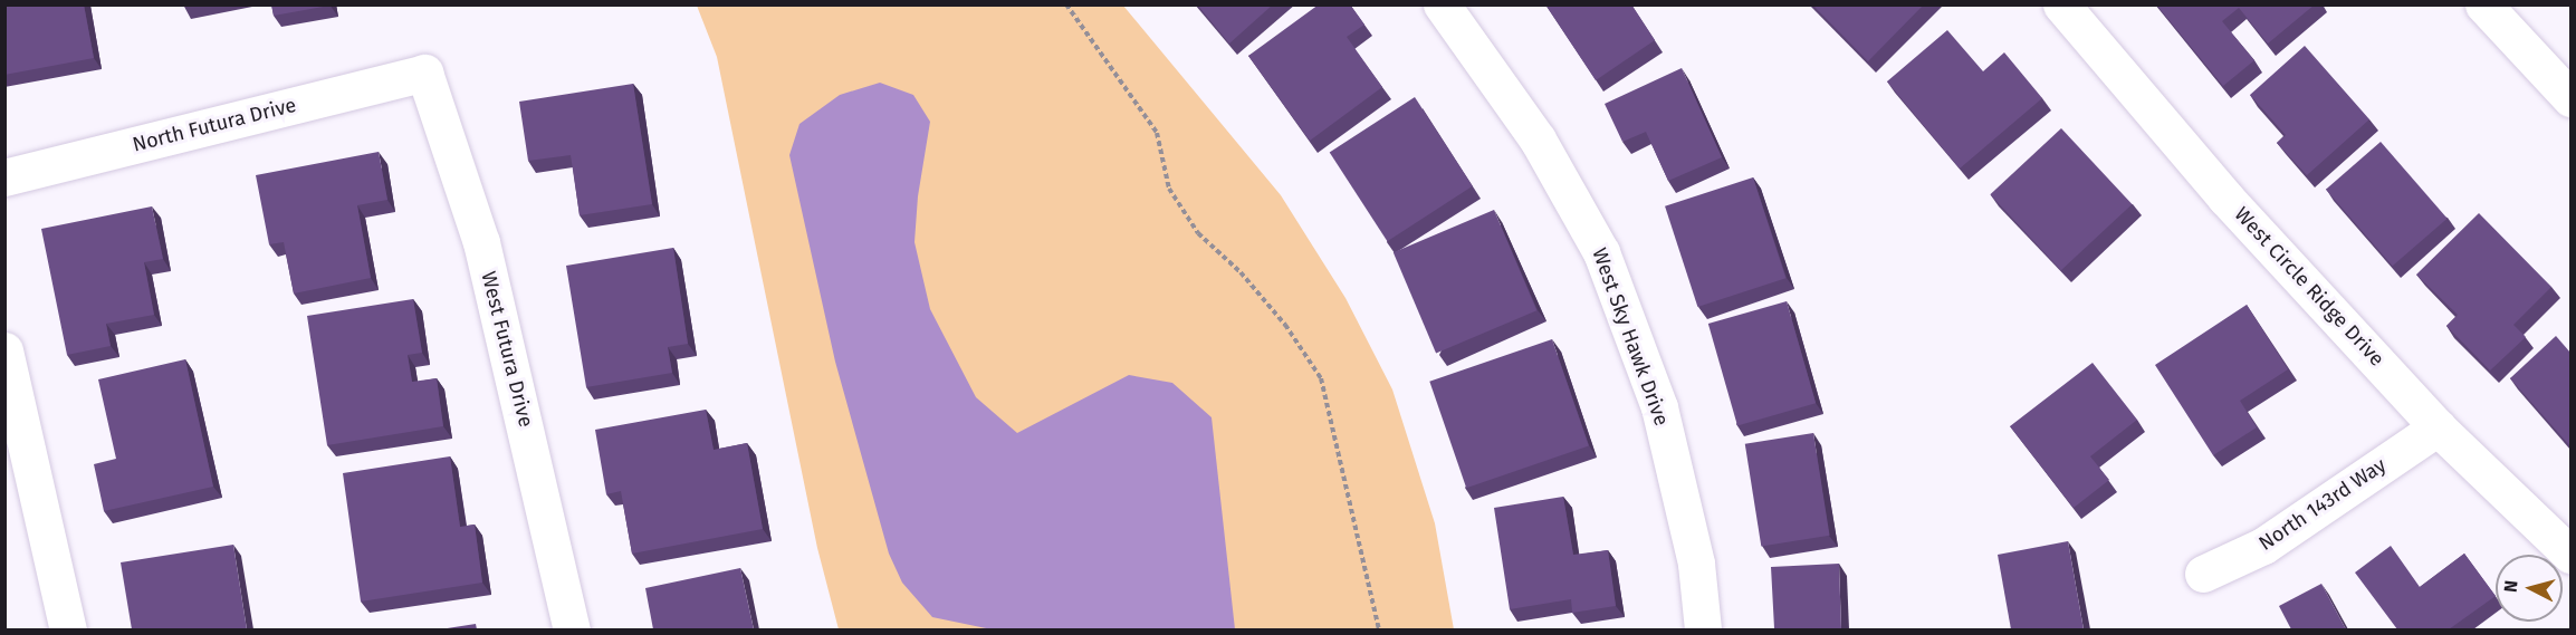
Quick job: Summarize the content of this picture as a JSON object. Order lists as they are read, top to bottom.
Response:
{
  "streets": {
    "street": [
      "North Futura Drive",
      "West Circle Ridge Drive",
      "West Sky Hawk Drive",
      "West Futura Drive",
      "North 143rd Way"
    ]
  },
  "crossings": [
    ["North Futura Drive", "West Futura Drive"],
    ["West Circle Ridge Drive", "North 143rd Way"]
  ],
  "north": "left"
}
